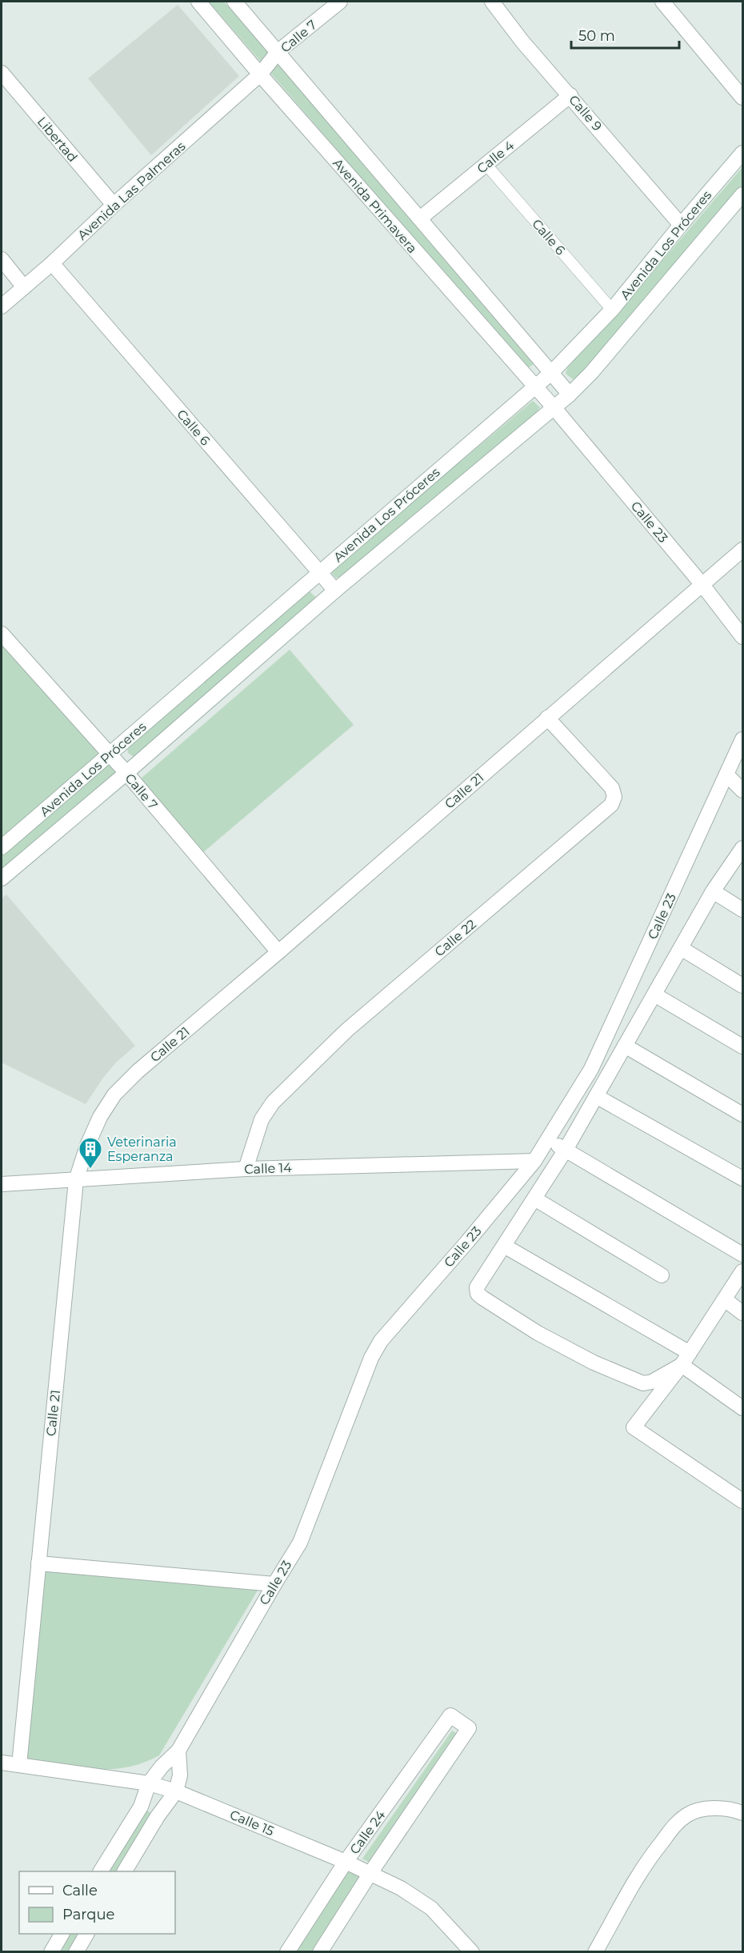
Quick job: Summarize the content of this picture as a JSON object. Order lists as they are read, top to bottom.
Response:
{
  "streets": {
    "street": [
      "Calle 7",
      "Calle 9",
      "Libertad",
      "Calle 4",
      "Avenida Las Palmeras",
      "Avenida Primavera",
      "Calle 6",
      "Avenida Los Próceres",
      "Calle 23",
      "Calle 21",
      "Calle 22",
      "Calle 14",
      "Calle 15",
      "Calle 24"
    ]
  },
  "crossings": [
    ["Calle 7", "Avenida Las Palmeras"],
    ["Calle 7", "Avenida Primavera"],
    ["Calle 7", "Avenida Los Próceres"],
    ["Calle 7", "Calle 21"],
    ["Calle 9", "Calle 4"],
    ["Calle 9", "Avenida Los Próceres"],
    ["Libertad", "Avenida Las Palmeras"],
    ["Calle 4", "Avenida Primavera"],
    ["Calle 4", "Calle 6"],
    ["Avenida Las Palmeras", "Avenida Primavera"],
    ["Avenida Las Palmeras", "Calle 6"],
    ["Avenida Primavera", "Avenida Los Próceres"],
    ["Avenida Primavera", "Calle 23"],
    ["Calle 6", "Avenida Los Próceres"],
    ["Avenida Los Próceres", "Calle 23"],
    ["Calle 23", "Calle 21"],
    ["Calle 23", "Calle 14"],
    ["Calle 23", "Calle 15"],
    ["Calle 21", "Calle 22"],
    ["Calle 21", "Calle 14"],
    ["Calle 21", "Calle 15"],
    ["Calle 22", "Calle 14"],
    ["Calle 15", "Calle 24"]
  ],
  "places": {
    "building": ["Veterinaria Esperanza"]
  },
  "legend": ["Calle", "Parque"],
  "scale_bar": "50 m"
}
